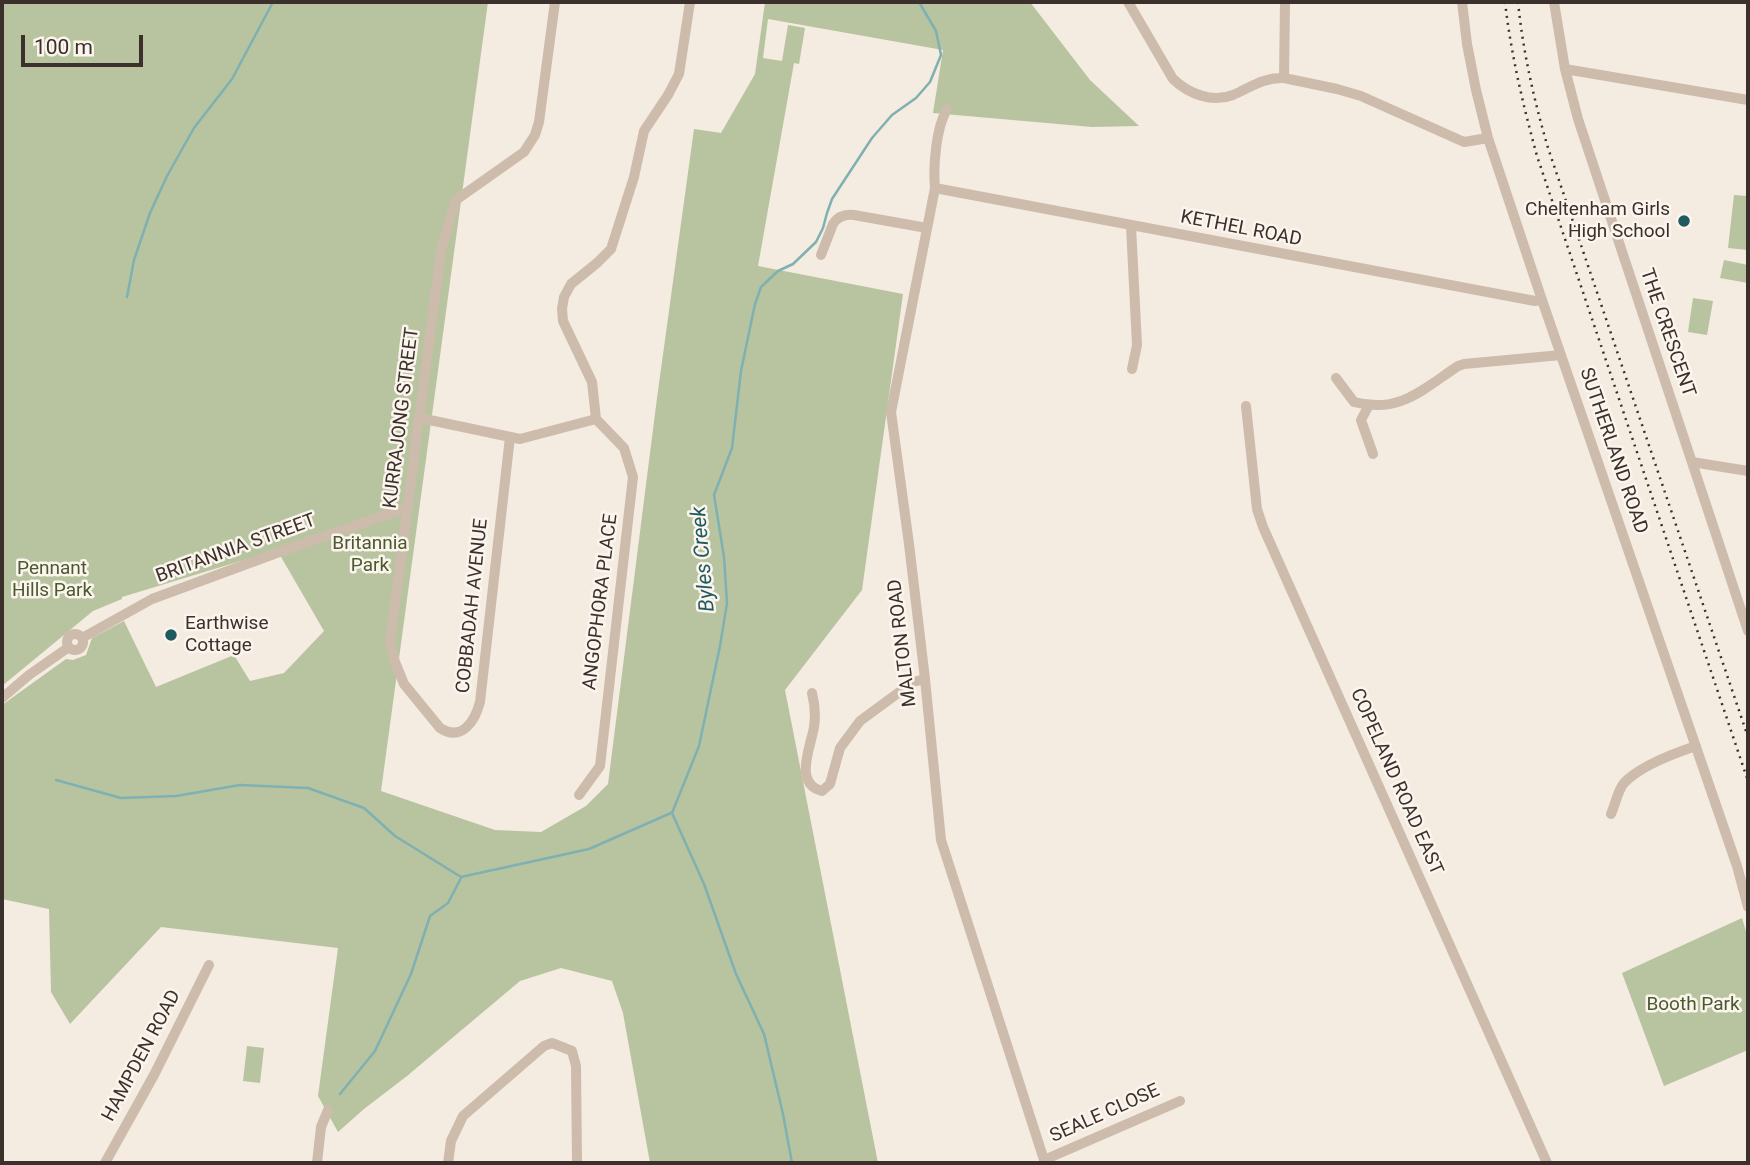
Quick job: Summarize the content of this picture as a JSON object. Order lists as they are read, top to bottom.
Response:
{
  "streets": {
    "street": [
      "KETHEL ROAD",
      "THE CRESCENT",
      "KURRAJONG STREET",
      "SUTHERLAND ROAD",
      "BRITANNIA STREET",
      "ANGOPHORA PLACE",
      "COBBADAH AVENUE",
      "MALTON ROAD",
      "COPELAND ROAD EAST",
      "HAMPDEN ROAD",
      "SEALE CLOSE"
    ]
  },
  "crossings": [
    ["KETHEL ROAD", "SUTHERLAND ROAD"],
    ["KETHEL ROAD", "MALTON ROAD"],
    ["KURRAJONG STREET", "BRITANNIA STREET"],
    ["KURRAJONG STREET", "COBBADAH AVENUE"],
    ["MALTON ROAD", "SEALE CLOSE"]
  ],
  "water": ["Byles Creek"],
  "parks": ["Britannia Park", "Pennant Hills Park", "Booth Park"],
  "places": ["Cheltenham Girls High School", "Earthwise Cottage"],
  "scale_bar": "100 m"
}
